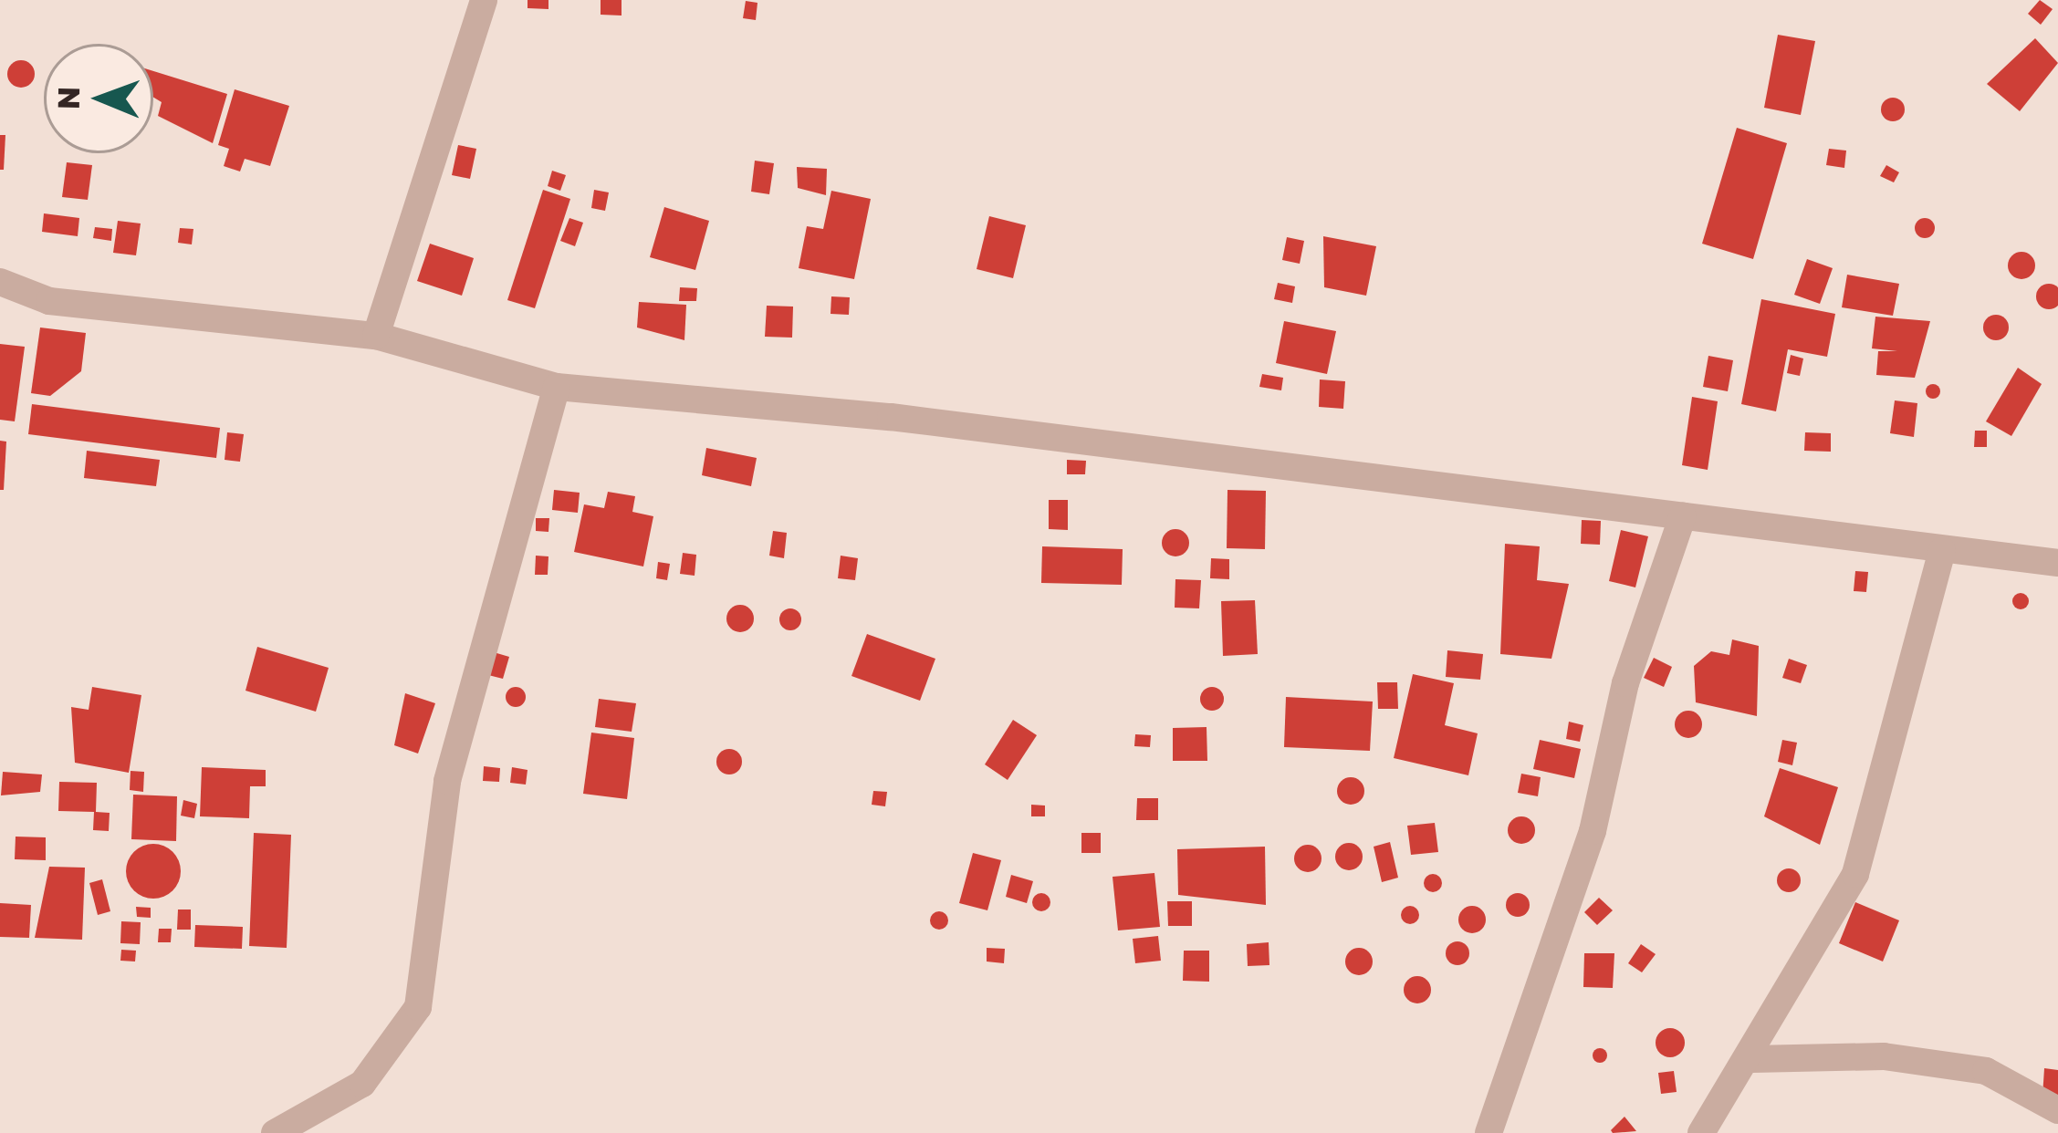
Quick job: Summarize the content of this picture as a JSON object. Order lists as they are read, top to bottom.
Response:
{
  "north": "left"
}
